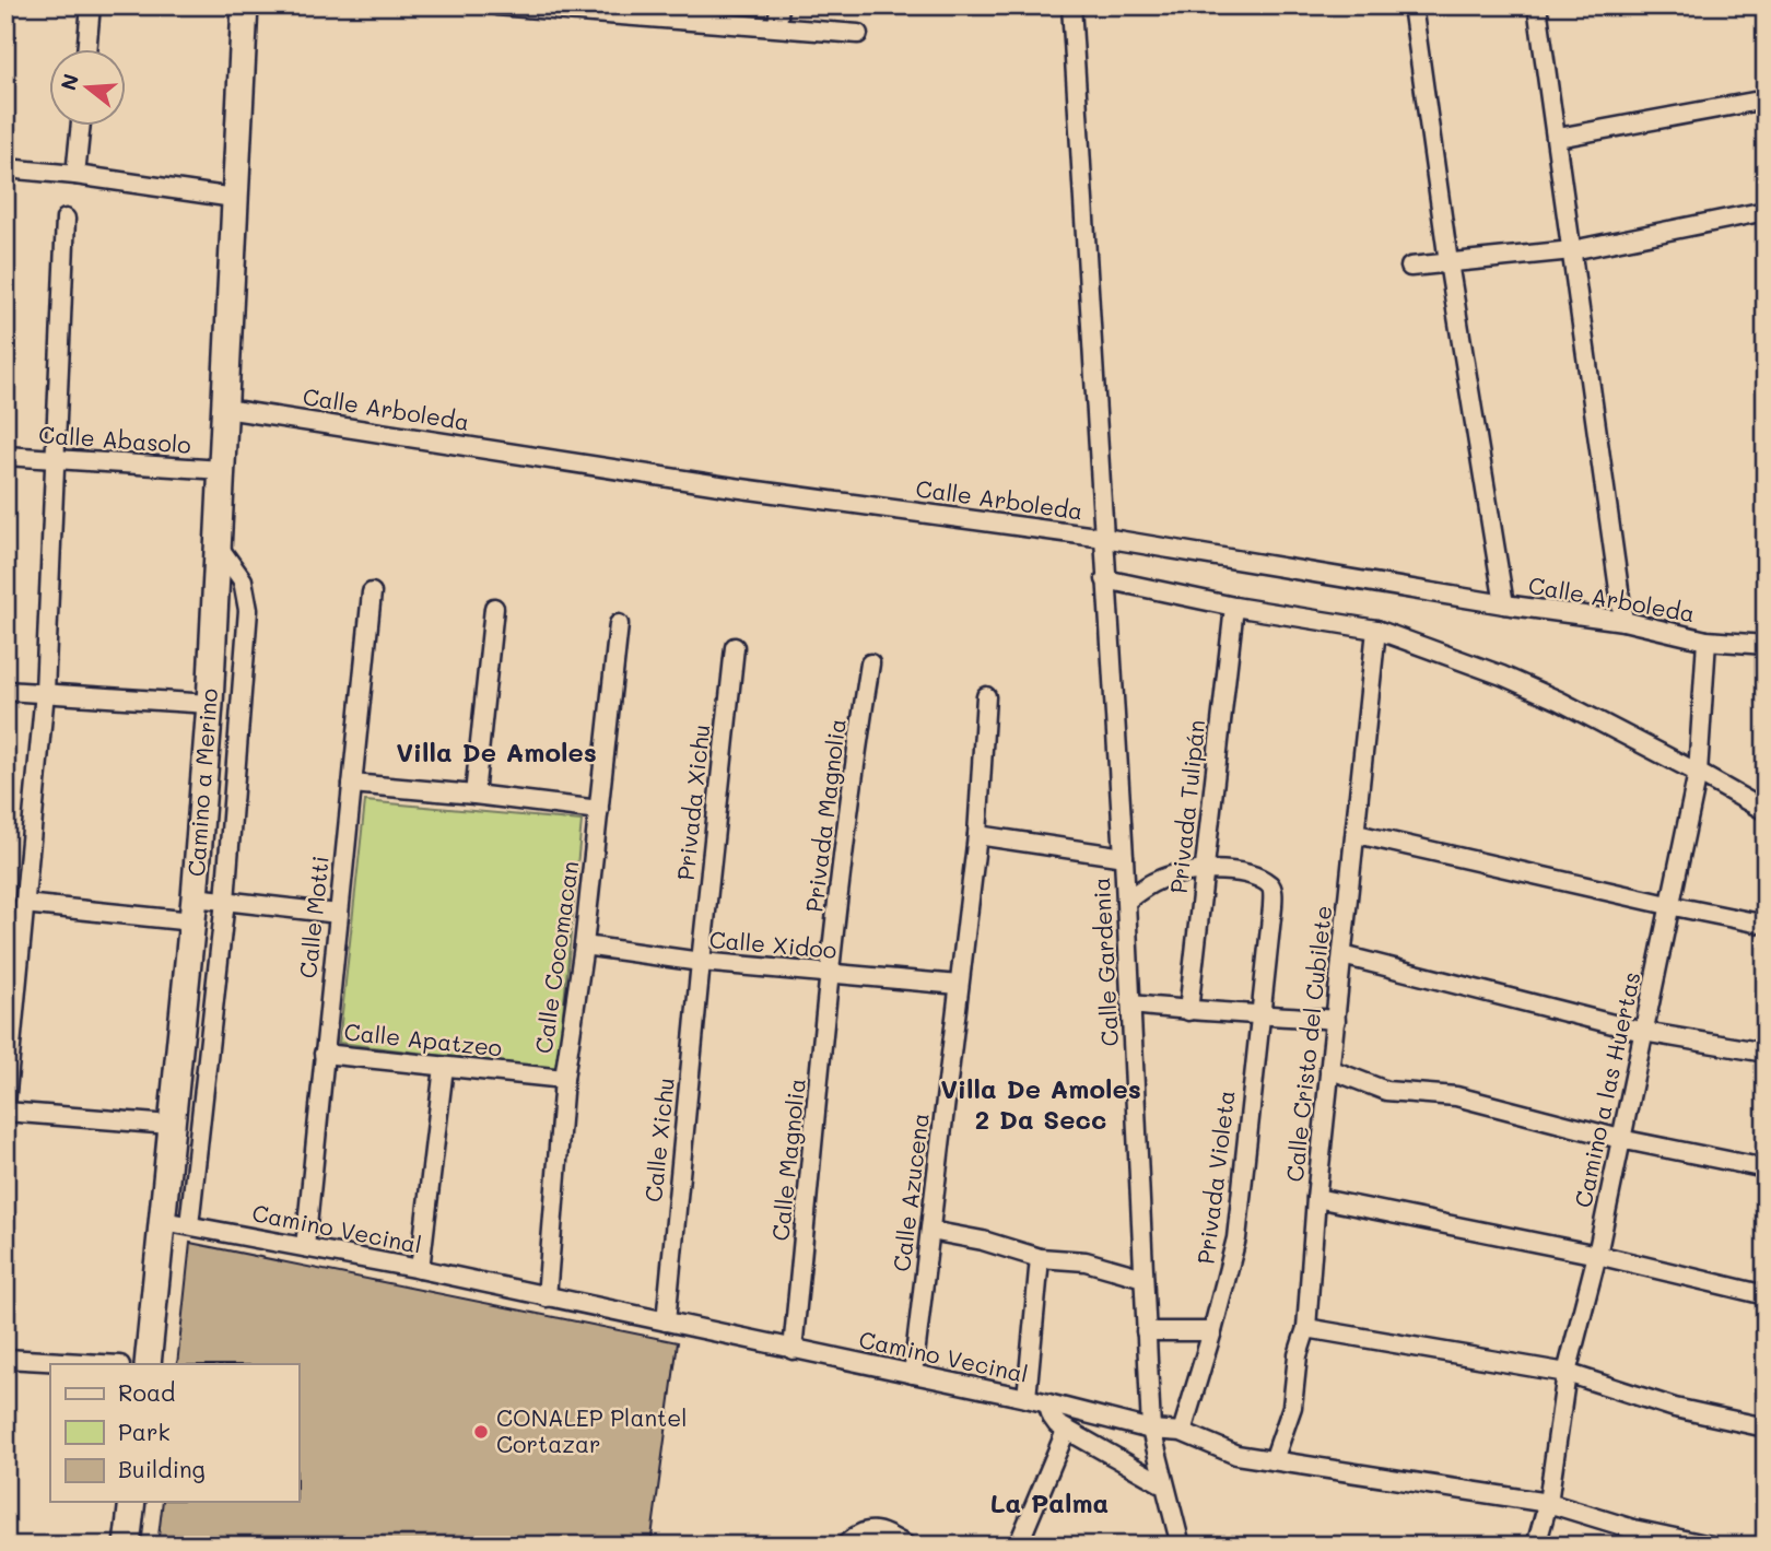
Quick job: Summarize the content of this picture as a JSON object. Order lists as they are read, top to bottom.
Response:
{
  "streets": {
    "street": [
      "Calle Arboleda",
      "Calle Abasolo",
      "Camino a Merino",
      "Privada Xichu",
      "Privada Tulipán",
      "Privada Magnolia",
      "Calle Motti",
      "Calle Xidoo",
      "Calle Cocomacan",
      "Calle Gardenia",
      "Calle Apatzeo",
      "Calle Cristo del Cubilete",
      "Camino a las Huertas",
      "Calle Xichu",
      "Calle Magnolia",
      "Privada Violeta",
      "Calle Azucena",
      "Camino Vecinal"
    ]
  },
  "crossings": [
    ["Calle Arboleda", "Camino a Merino"],
    ["Calle Arboleda", "Calle Gardenia"],
    ["Calle Arboleda", "Camino a las Huertas"],
    ["Calle Abasolo", "Camino a Merino"],
    ["Camino a Merino", "Camino Vecinal"],
    ["Privada Xichu", "Calle Xidoo"],
    ["Privada Xichu", "Calle Xichu"],
    ["Privada Tulipán", "Privada Violeta"],
    ["Privada Magnolia", "Calle Xidoo"],
    ["Privada Magnolia", "Calle Magnolia"],
    ["Calle Motti", "Calle Apatzeo"],
    ["Calle Motti", "Camino Vecinal"],
    ["Calle Xidoo", "Calle Cocomacan"],
    ["Calle Xidoo", "Calle Xichu"],
    ["Calle Xidoo", "Calle Magnolia"],
    ["Calle Xidoo", "Calle Azucena"],
    ["Calle Cocomacan", "Calle Apatzeo"],
    ["Calle Cocomacan", "Camino Vecinal"],
    ["Calle Gardenia", "Camino Vecinal"],
    ["Calle Cristo del Cubilete", "Camino Vecinal"],
    ["Camino a las Huertas", "Camino Vecinal"],
    ["Calle Xichu", "Camino Vecinal"],
    ["Calle Magnolia", "Camino Vecinal"],
    ["Privada Violeta", "Camino Vecinal"],
    ["Calle Azucena", "Camino Vecinal"]
  ],
  "districts": ["Villa De Amoles", "Villa De Amoles 2 Da Secc", "La Palma"],
  "places": ["CONALEP Plantel Cortazar"],
  "legend": ["Road", "Park", "Building"],
  "north": "left"
}
